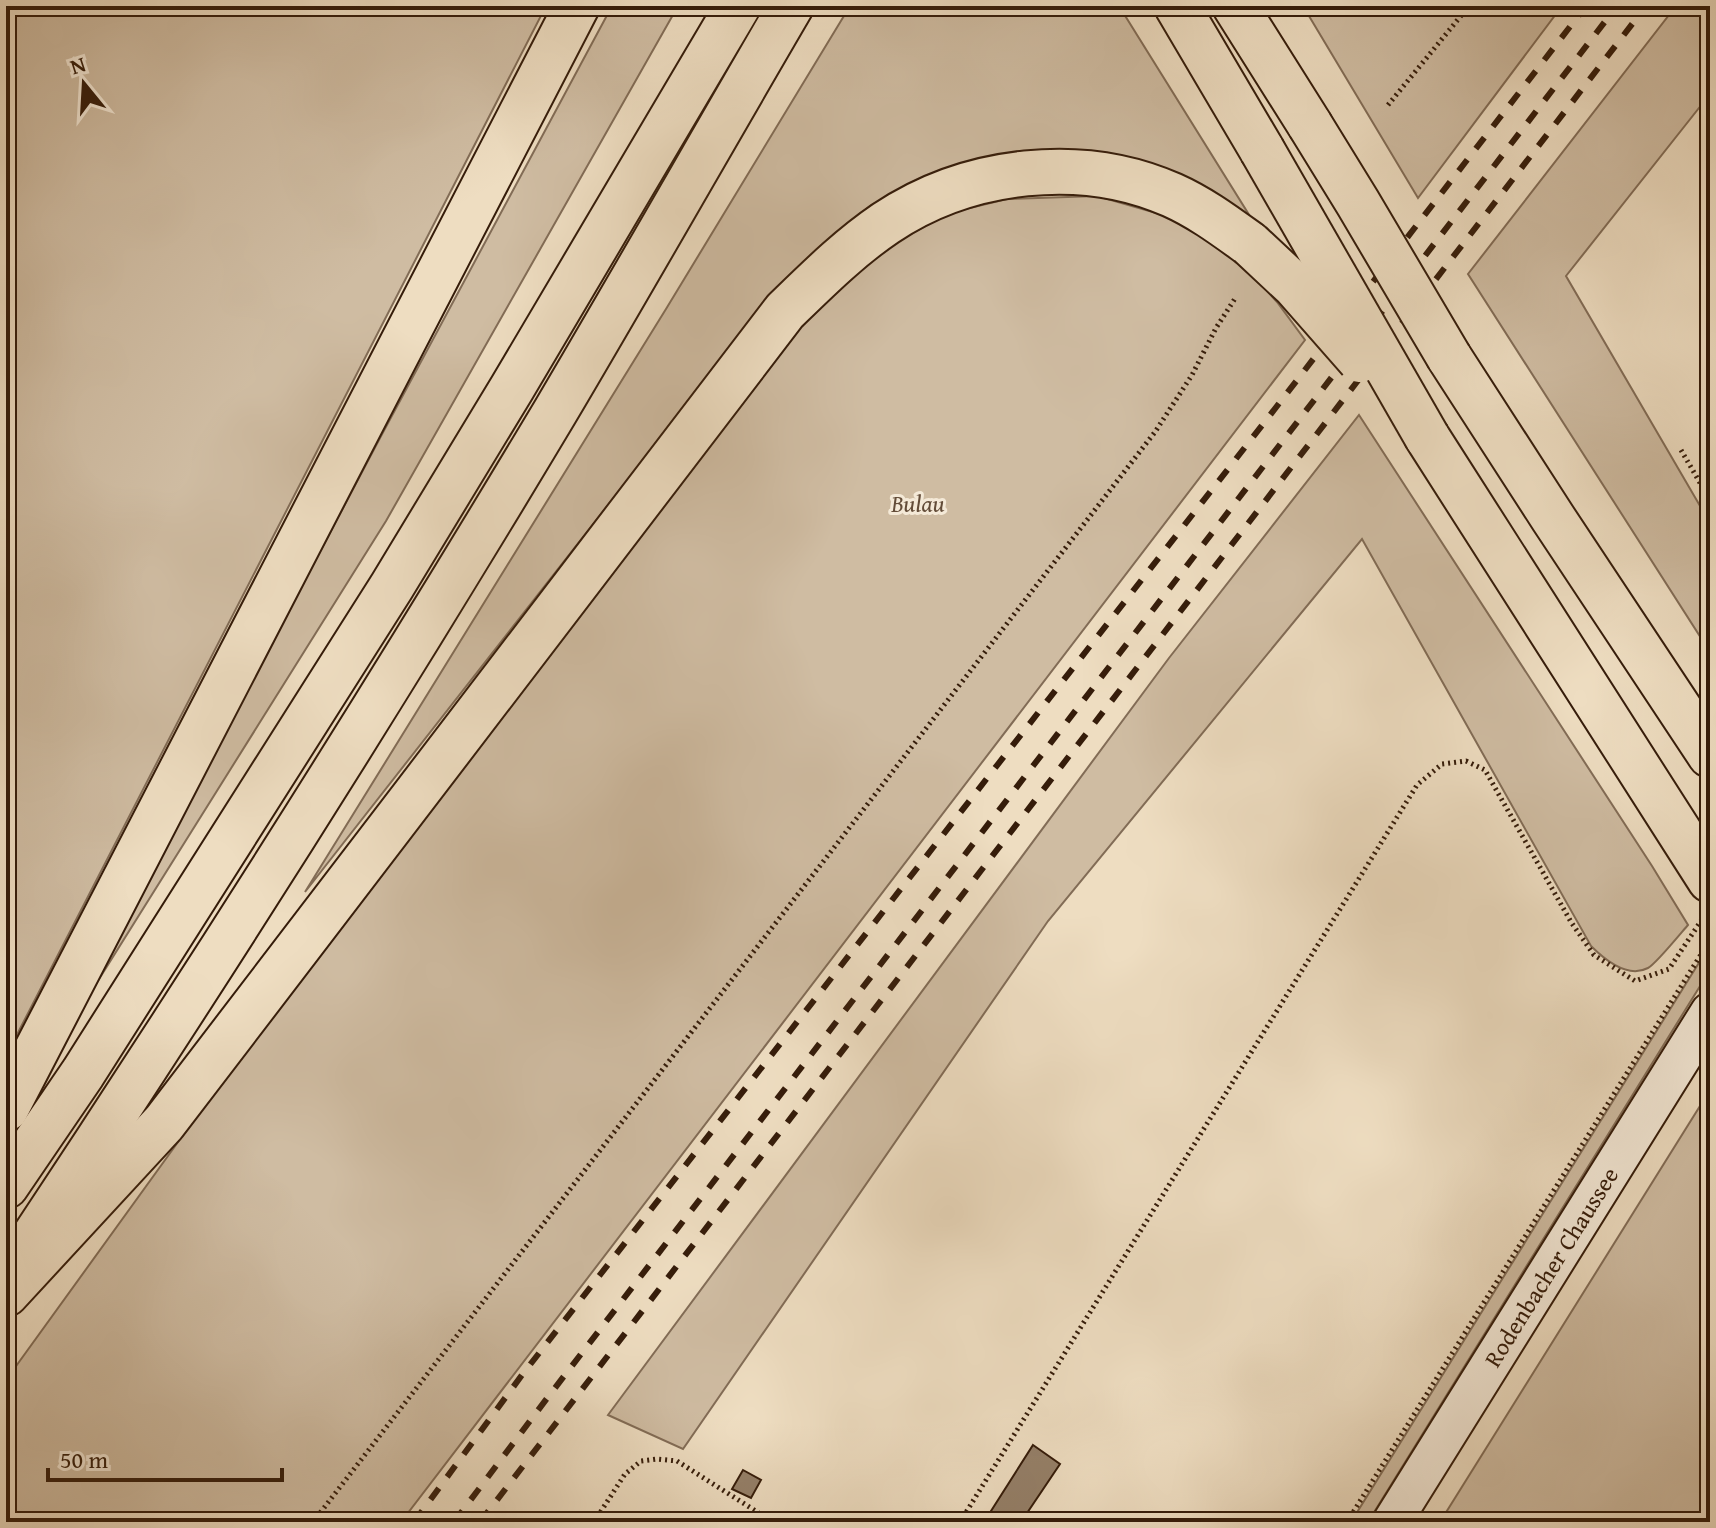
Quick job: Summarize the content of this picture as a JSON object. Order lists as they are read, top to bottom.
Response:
{
  "streets": {
    "main road": ["Rodenbacher Chaussee"]
  },
  "parks": ["Bulau"],
  "scale_bar": "50 m",
  "north": "top"
}
